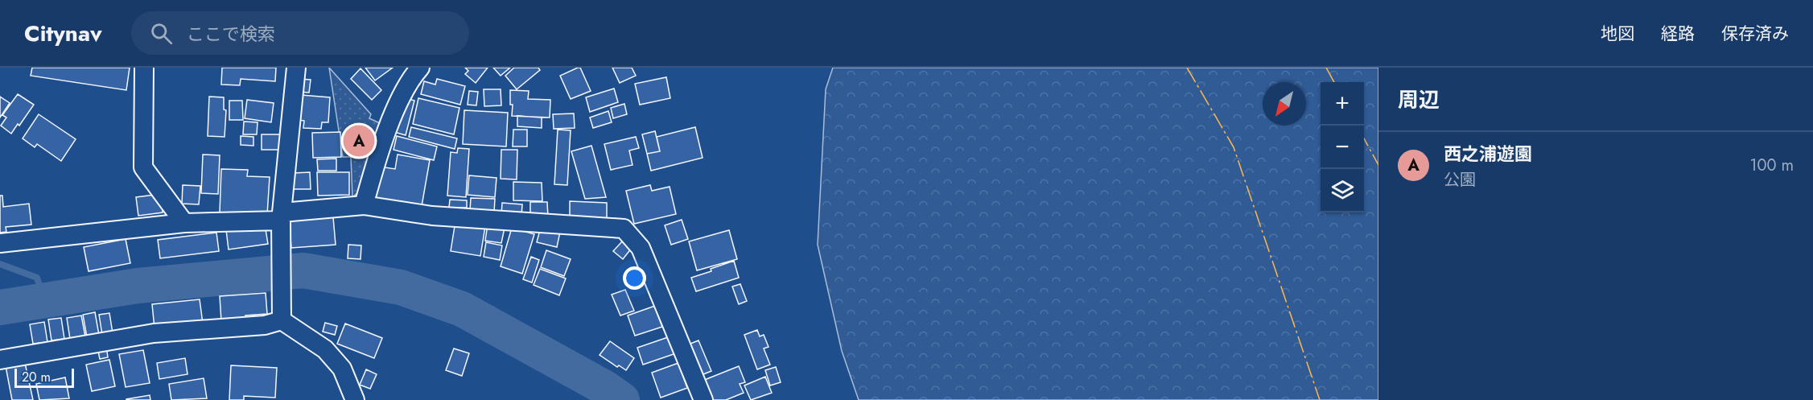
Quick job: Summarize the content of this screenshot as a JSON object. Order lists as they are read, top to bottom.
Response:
{
  "scale_bar": "20 m",
  "north": "bottom left",
  "page": {
    "header": "Citynav",
    "search": "ここで検索",
    "nav": ["地図", "経路", "保存済み"],
    "heading": "周辺",
    "map_buttons": ["+", "−"],
    "pins": "A",
    "list": [
      {
        "mark": "A",
        "name": "西之浦遊園",
        "note": "公園",
        "value": "100 m"
      }
    ],
    "scale": "20 m"
  }
}
